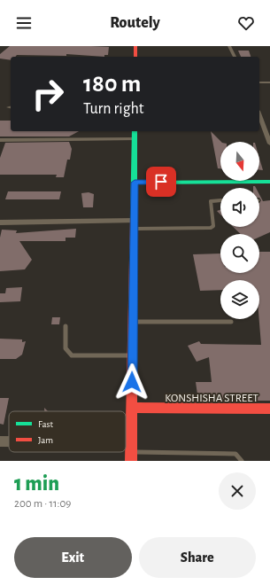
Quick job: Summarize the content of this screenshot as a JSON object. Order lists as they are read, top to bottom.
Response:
{
  "streets": {
    "main road": ["KONSHISHA STREET"]
  },
  "legend": ["Fast", "Jam"],
  "north": "bottom",
  "page": {
    "header": "Routely",
    "turn": ["180 m", "Turn right"],
    "heading": ["1 min", "200 m · 11:09"],
    "buttons": ["Exit", "Share"]
  }
}
